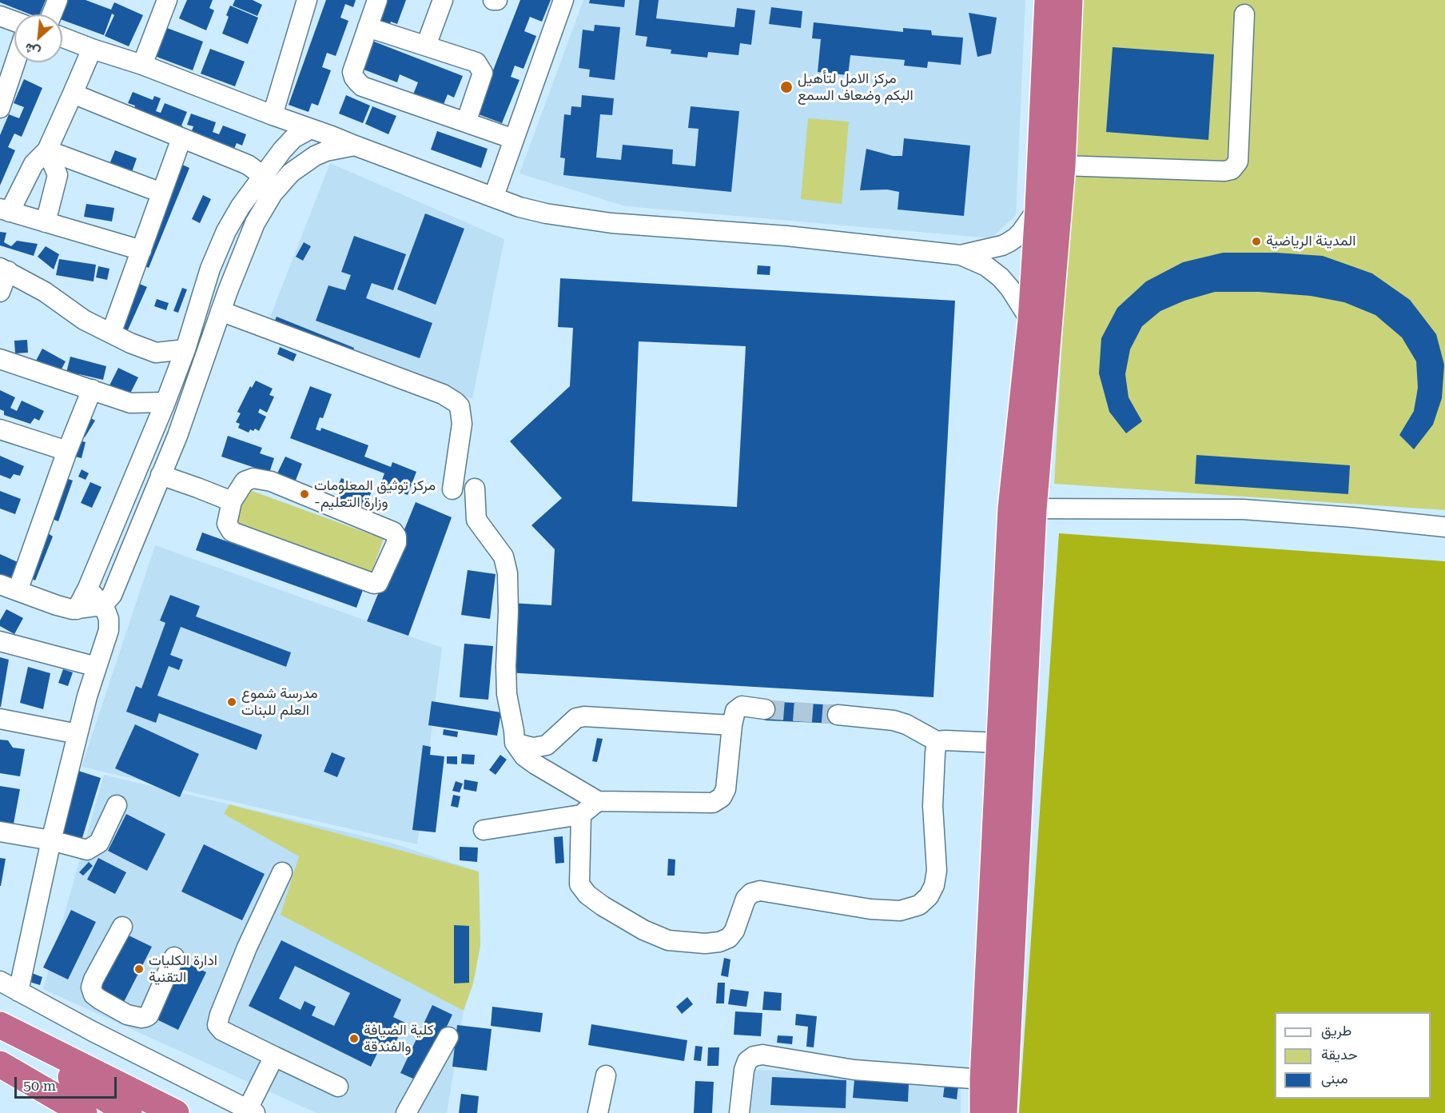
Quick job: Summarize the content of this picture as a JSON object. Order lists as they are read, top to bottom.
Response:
{
  "places": [
    "مركز الامل لتأهيل البكم وضعاف السمع",
    "المدينة الرياضية",
    "مركز توثيق المعلومات -وزارة التعليم",
    "مدرسة شموع العلم للبنات",
    "ادارة الكليات التقنية",
    "كلية الضيافة والفندقة"
  ],
  "legend": ["طريق", "حديقة", "مبنى"],
  "scale_bar": "50 m",
  "north": "bottom left"
}
